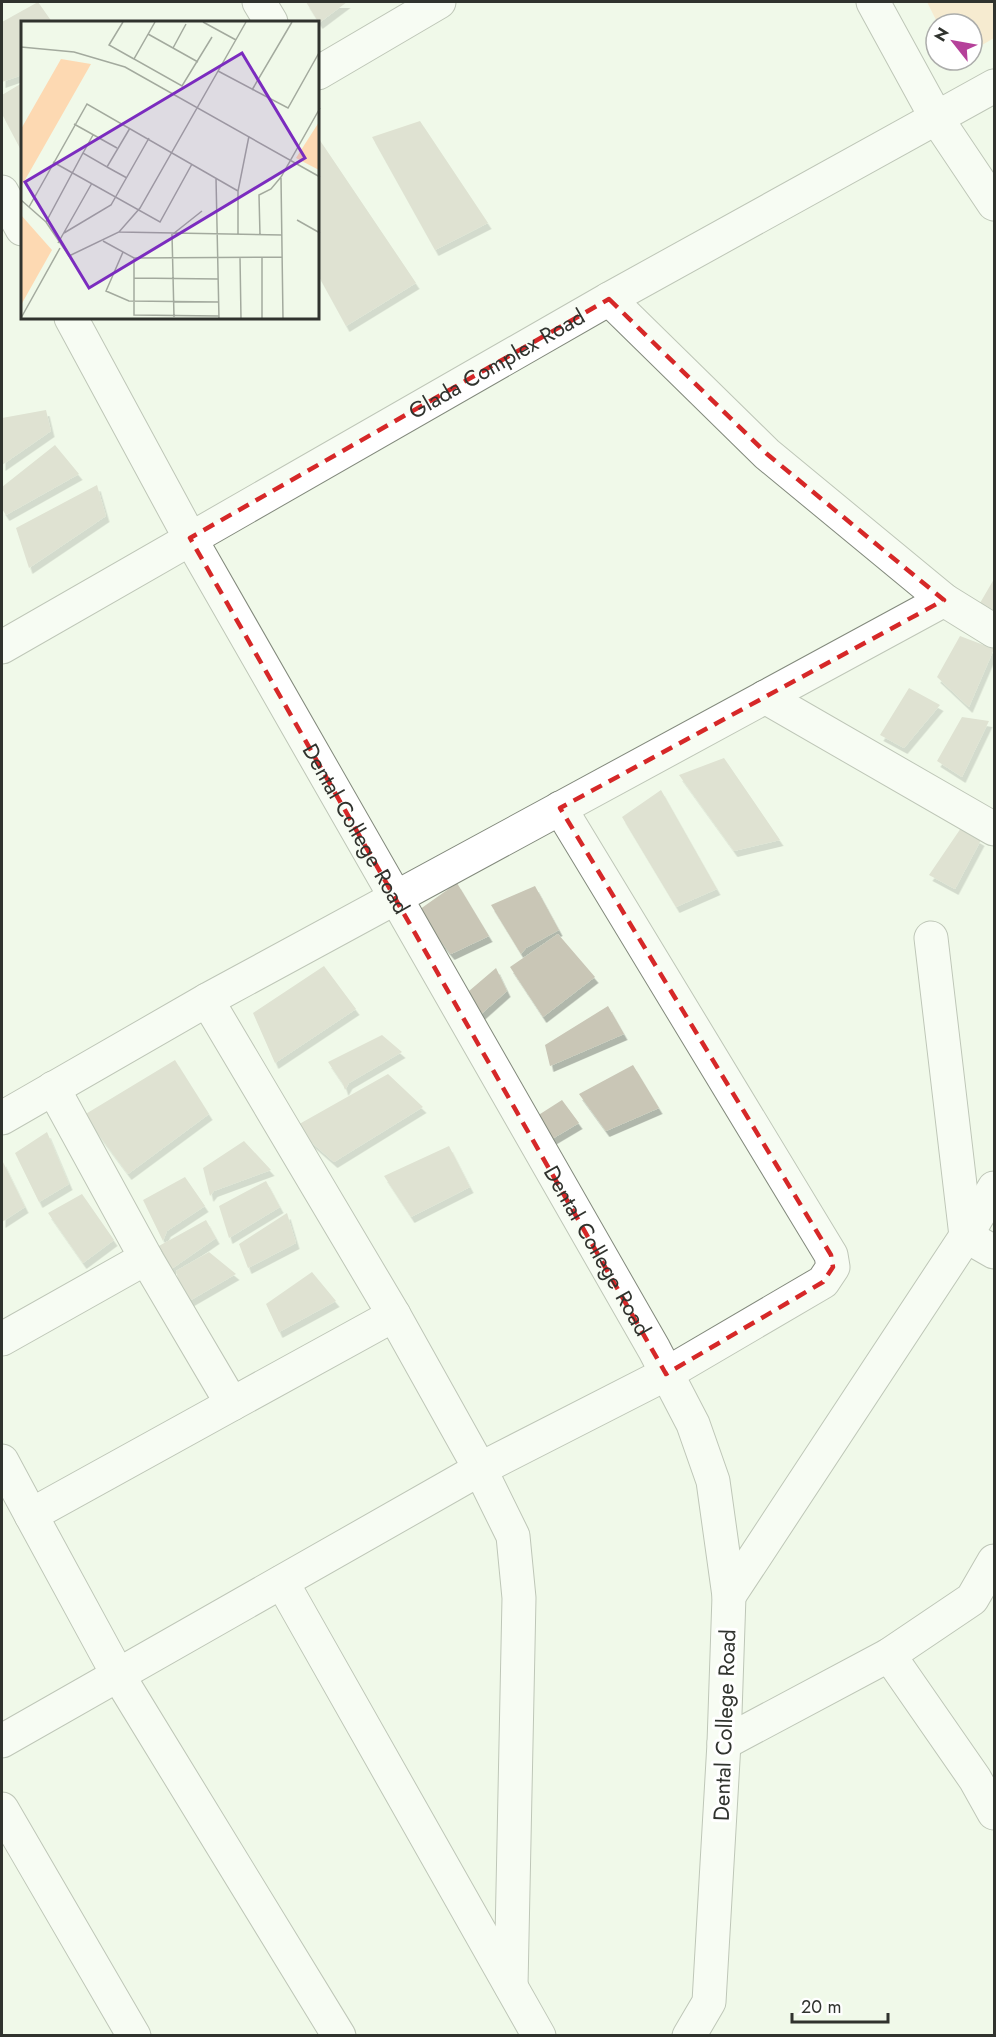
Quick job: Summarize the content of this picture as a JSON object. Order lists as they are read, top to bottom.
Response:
{
  "streets": {
    "street": ["Glada Complex Road", "Dental College Road"]
  },
  "crossings": [
    ["Glada Complex Road", "Dental College Road"]
  ],
  "scale_bar": "20 m",
  "north": "top left"
}
